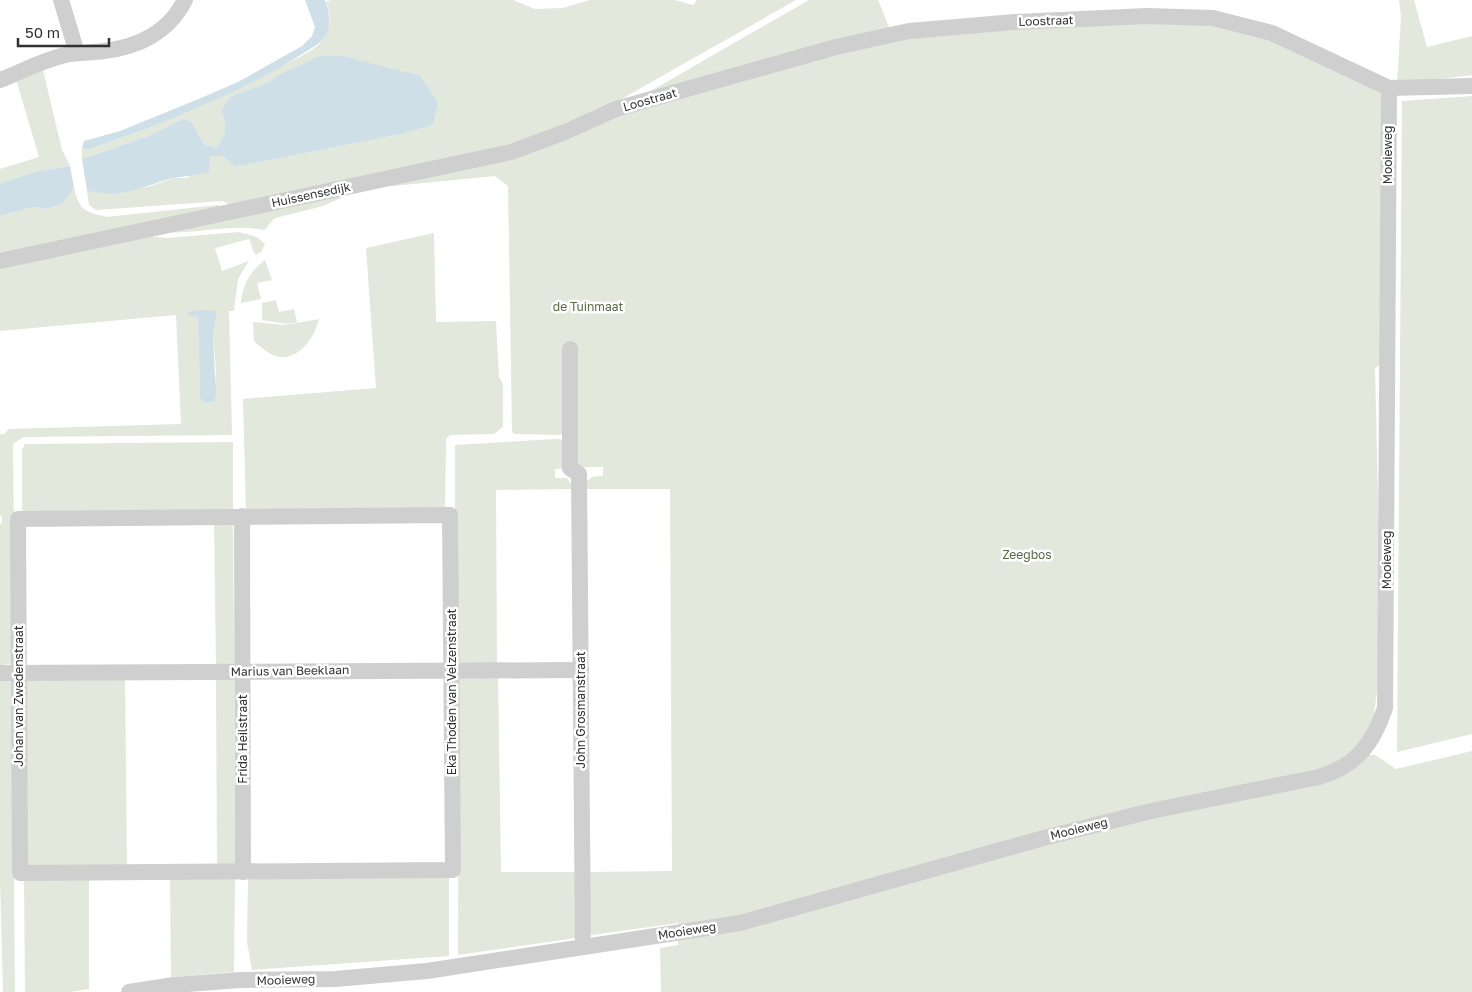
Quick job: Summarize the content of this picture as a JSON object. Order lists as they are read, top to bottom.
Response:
{
  "streets": {
    "street": [
      "Loostraat",
      "Mooieweg",
      "Huissensedijk",
      "Marius van Beeklaan",
      "Eka Thoden van Velzenstraat",
      "Johan van Zwedenstraat",
      "John Grosmanstraat",
      "Frida Heilstraat"
    ]
  },
  "crossings": [
    ["Loostraat", "Mooieweg"],
    ["Loostraat", "Huissensedijk"],
    ["Mooieweg", "John Grosmanstraat"],
    ["Marius van Beeklaan", "Eka Thoden van Velzenstraat"],
    ["Marius van Beeklaan", "Johan van Zwedenstraat"],
    ["Marius van Beeklaan", "John Grosmanstraat"],
    ["Marius van Beeklaan", "Frida Heilstraat"],
    ["Eka Thoden van Velzenstraat", "Johan van Zwedenstraat"],
    ["Eka Thoden van Velzenstraat", "Frida Heilstraat"],
    ["Johan van Zwedenstraat", "Frida Heilstraat"]
  ],
  "parks": ["de Tuinmaat", "Zeegbos"],
  "scale_bar": "50 m"
}
